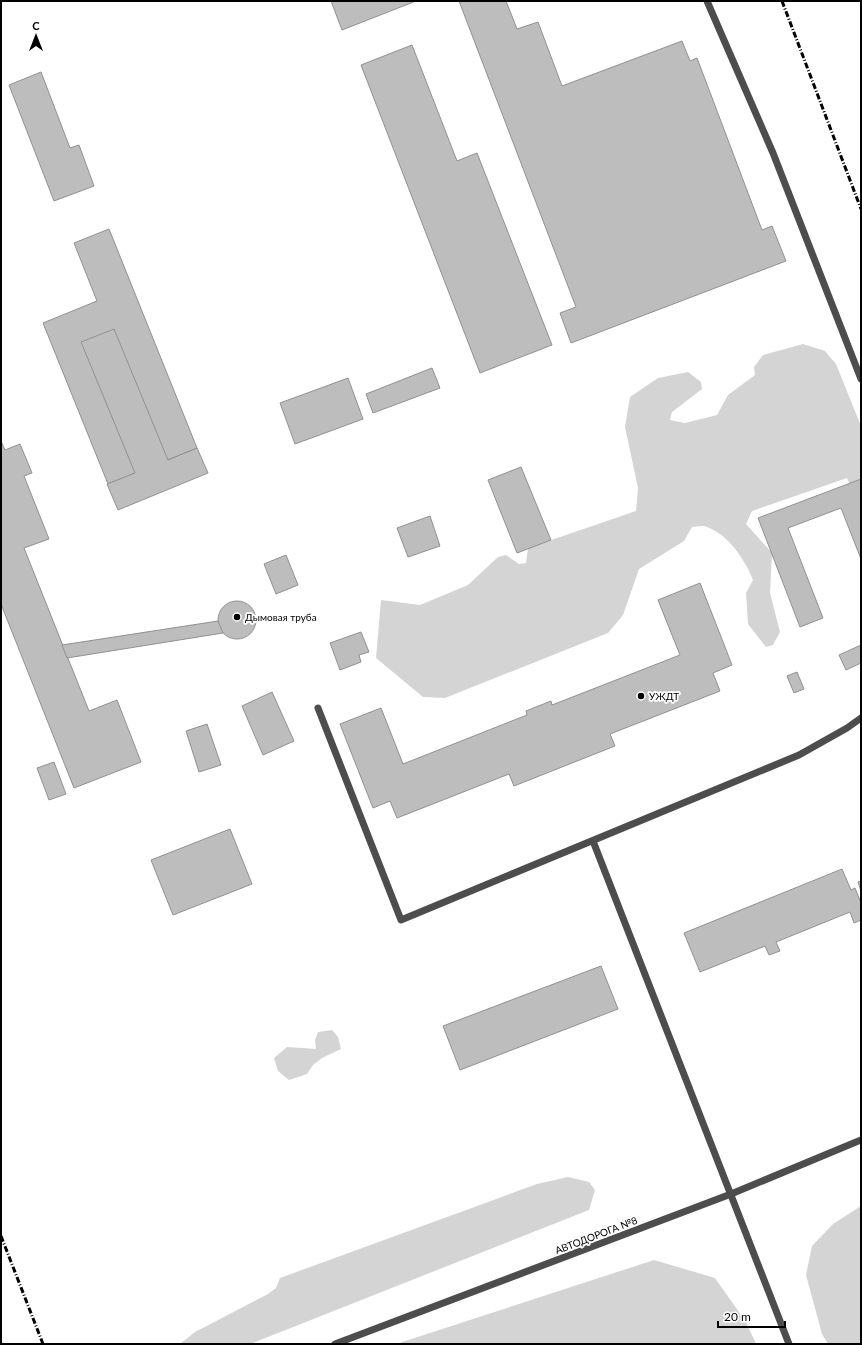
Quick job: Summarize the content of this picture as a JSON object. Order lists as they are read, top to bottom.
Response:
{
  "streets": {
    "street": ["АВТОДОРОГА №8"]
  },
  "places": ["Дымовая труба", "УЖДТ"],
  "scale_bar": "20 m",
  "north": "top"
}
